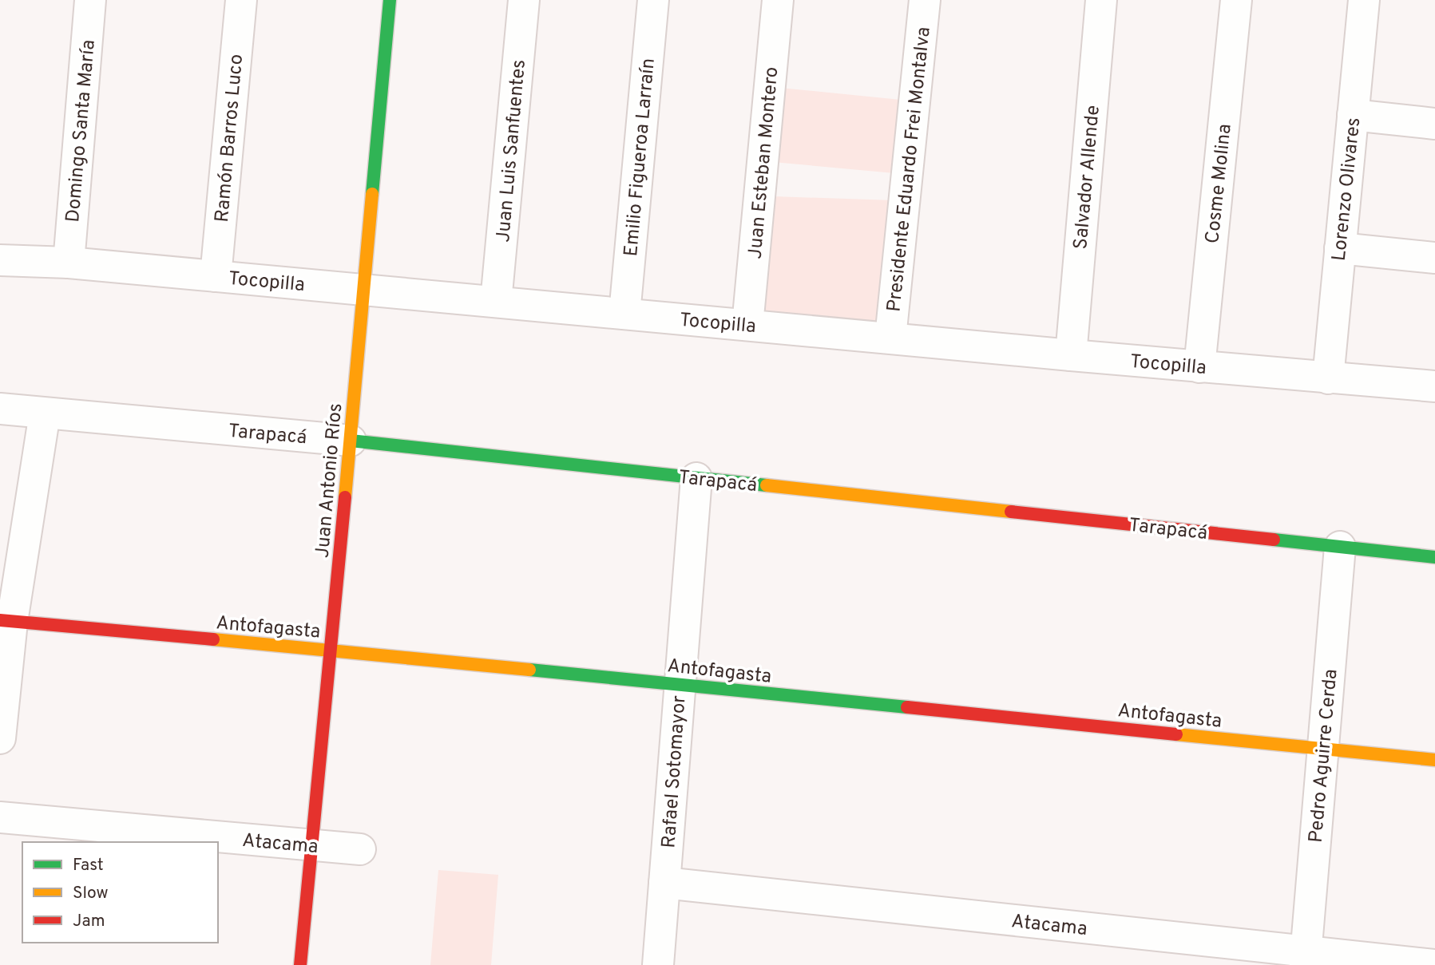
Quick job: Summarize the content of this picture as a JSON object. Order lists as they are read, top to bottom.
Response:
{
  "streets": {
    "main road": ["Tarapacá", "Juan Antonio Ríos", "Antofagasta"],
    "street": [
      "Domingo Santa María",
      "Ramón Barros Luco",
      "Juan Luis Sanfuentes",
      "Emilio Figueroa Larraín",
      "Juan Esteban Montero",
      "Presidente Eduardo Frei Montalva",
      "Salvador Allende",
      "Cosme Molina",
      "Lorenzo Olivares",
      "Tocopilla",
      "Pedro Aguirre Cerda",
      "Rafael Sotomayor",
      "Atacama"
    ]
  },
  "crossings": [
    ["Domingo Santa María", "Tocopilla"],
    ["Ramón Barros Luco", "Tocopilla"],
    ["Juan Luis Sanfuentes", "Tocopilla"],
    ["Emilio Figueroa Larraín", "Tocopilla"],
    ["Juan Esteban Montero", "Tocopilla"],
    ["Presidente Eduardo Frei Montalva", "Tocopilla"],
    ["Salvador Allende", "Tocopilla"],
    ["Cosme Molina", "Tocopilla"],
    ["Lorenzo Olivares", "Tocopilla"],
    ["Tocopilla", "Juan Antonio Ríos"],
    ["Tarapacá", "Juan Antonio Ríos"],
    ["Tarapacá", "Pedro Aguirre Cerda"],
    ["Tarapacá", "Rafael Sotomayor"],
    ["Juan Antonio Ríos", "Antofagasta"],
    ["Juan Antonio Ríos", "Atacama"],
    ["Antofagasta", "Pedro Aguirre Cerda"],
    ["Antofagasta", "Rafael Sotomayor"],
    ["Pedro Aguirre Cerda", "Atacama"],
    ["Rafael Sotomayor", "Atacama"]
  ],
  "legend": ["Fast", "Slow", "Jam"]
}
